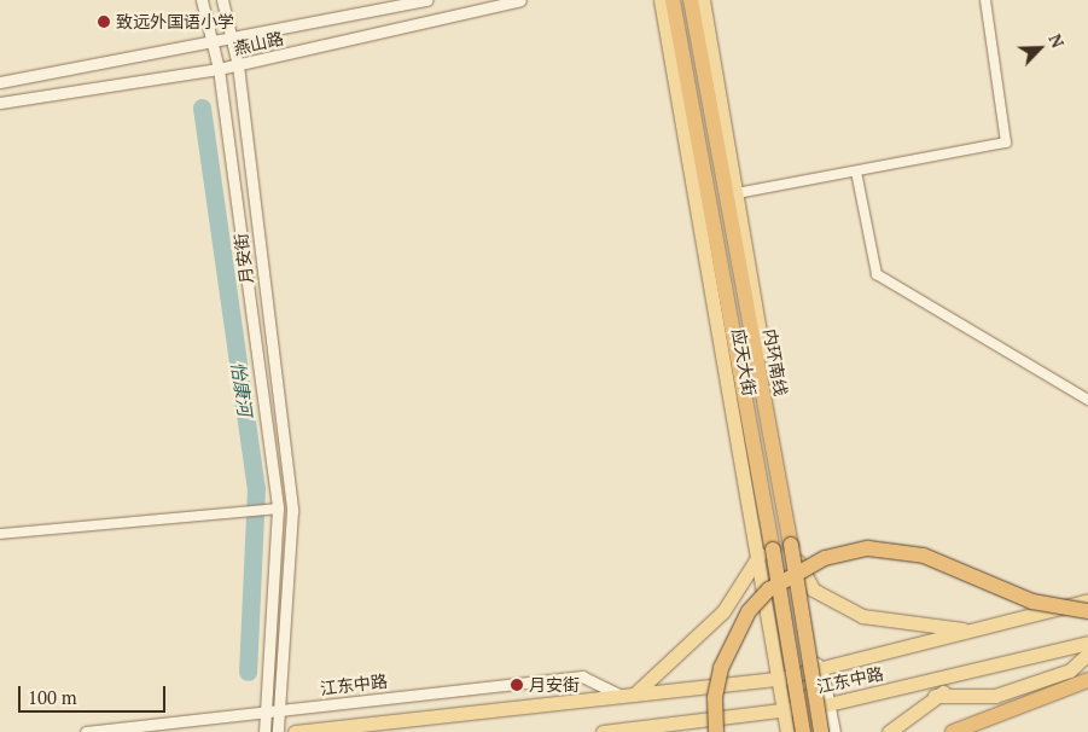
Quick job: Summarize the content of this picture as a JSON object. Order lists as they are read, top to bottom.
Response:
{
  "streets": {
    "highway": ["内环南线"],
    "main road": ["应天大街", "江东中路"],
    "street": ["燕山路", "月安街"]
  },
  "crossings": [
    ["燕山路", "月安街"],
    ["月安街", "江东中路"],
    ["应天大街", "江东中路"]
  ],
  "water": ["怡康河"],
  "places": ["致远外国语小学", "月安街"],
  "scale_bar": "100 m",
  "north": "top right"
}
